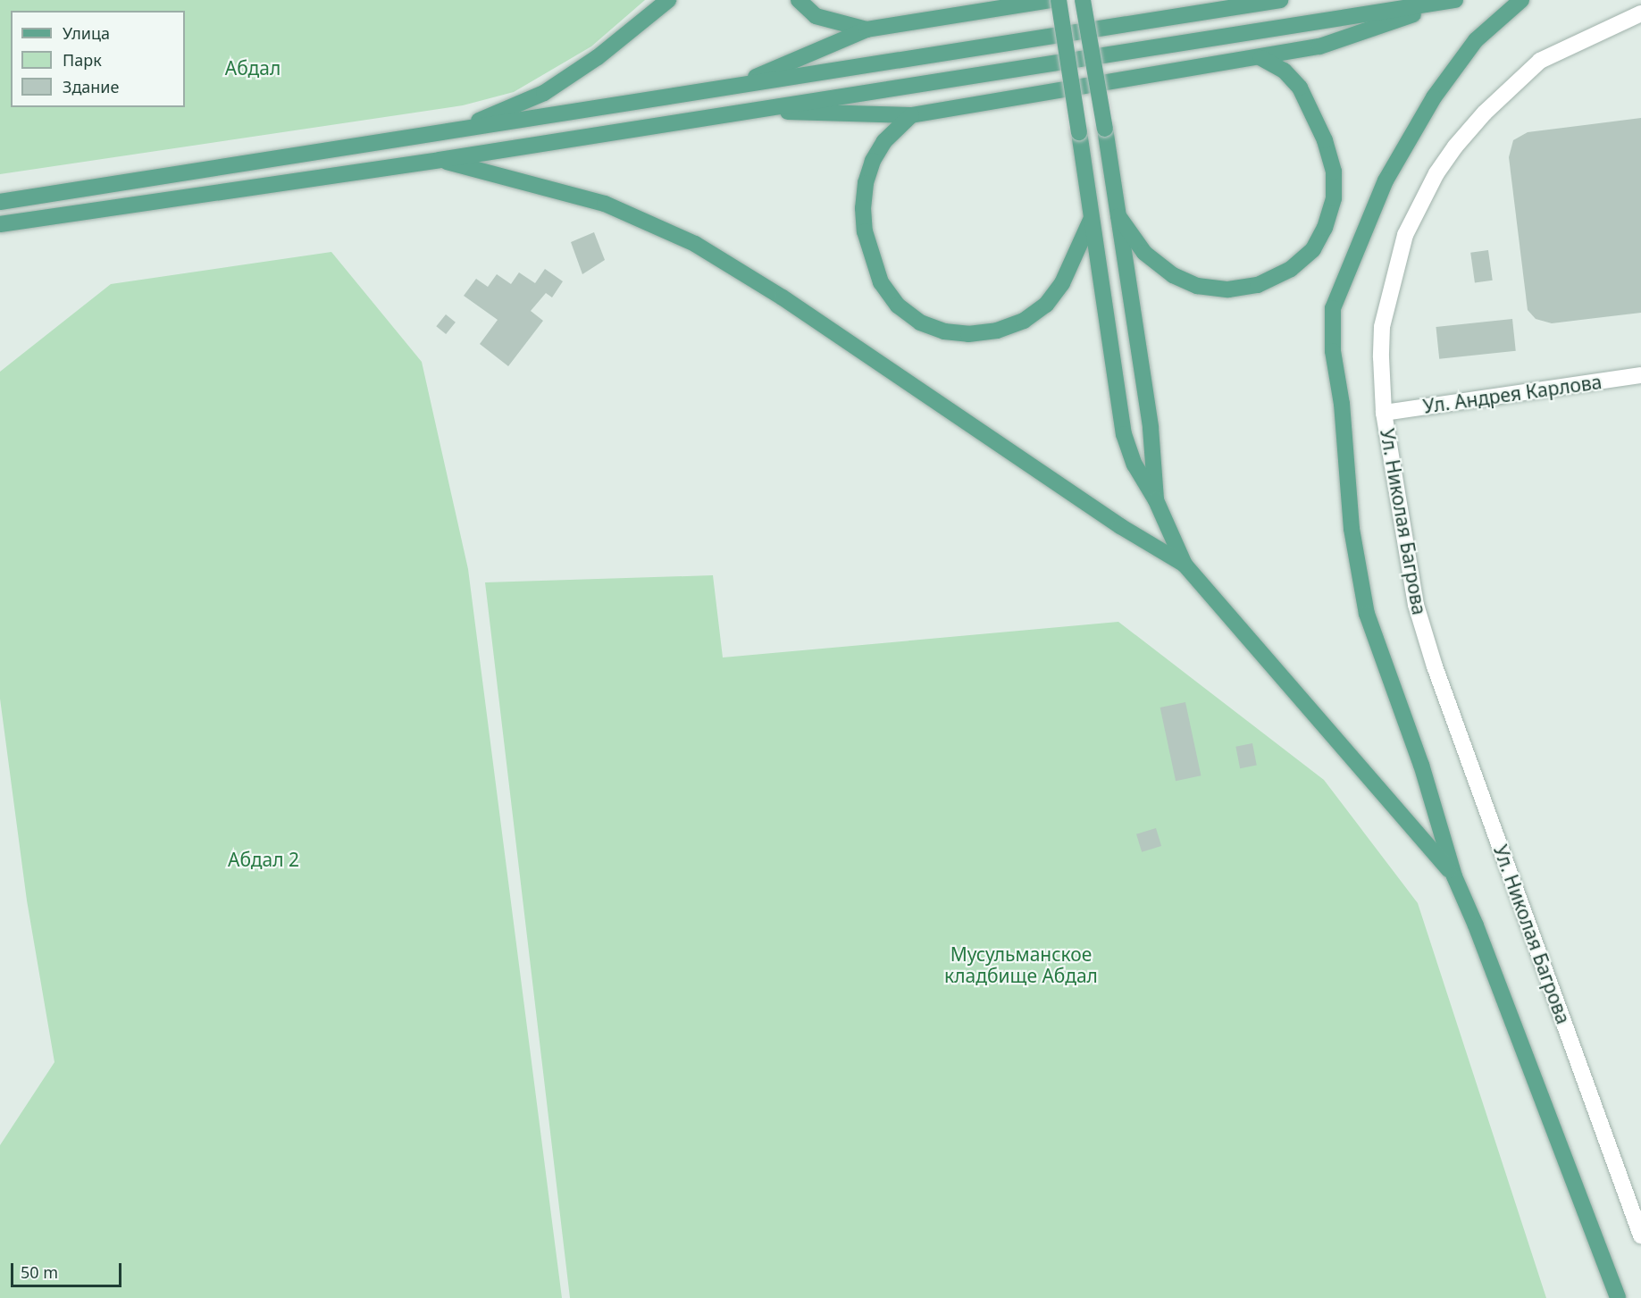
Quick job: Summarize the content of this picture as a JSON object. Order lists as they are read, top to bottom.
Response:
{
  "streets": {
    "street": ["Ул. Андрея Карлова", "Ул. Николая Багрова"]
  },
  "crossings": [
    ["Ул. Андрея Карлова", "Ул. Николая Багрова"]
  ],
  "parks": ["Абдал", "Абдал 2", "Мусульманское кладбище Абдал"],
  "legend": ["Улица", "Парк", "Здание"],
  "scale_bar": "50 m"
}
